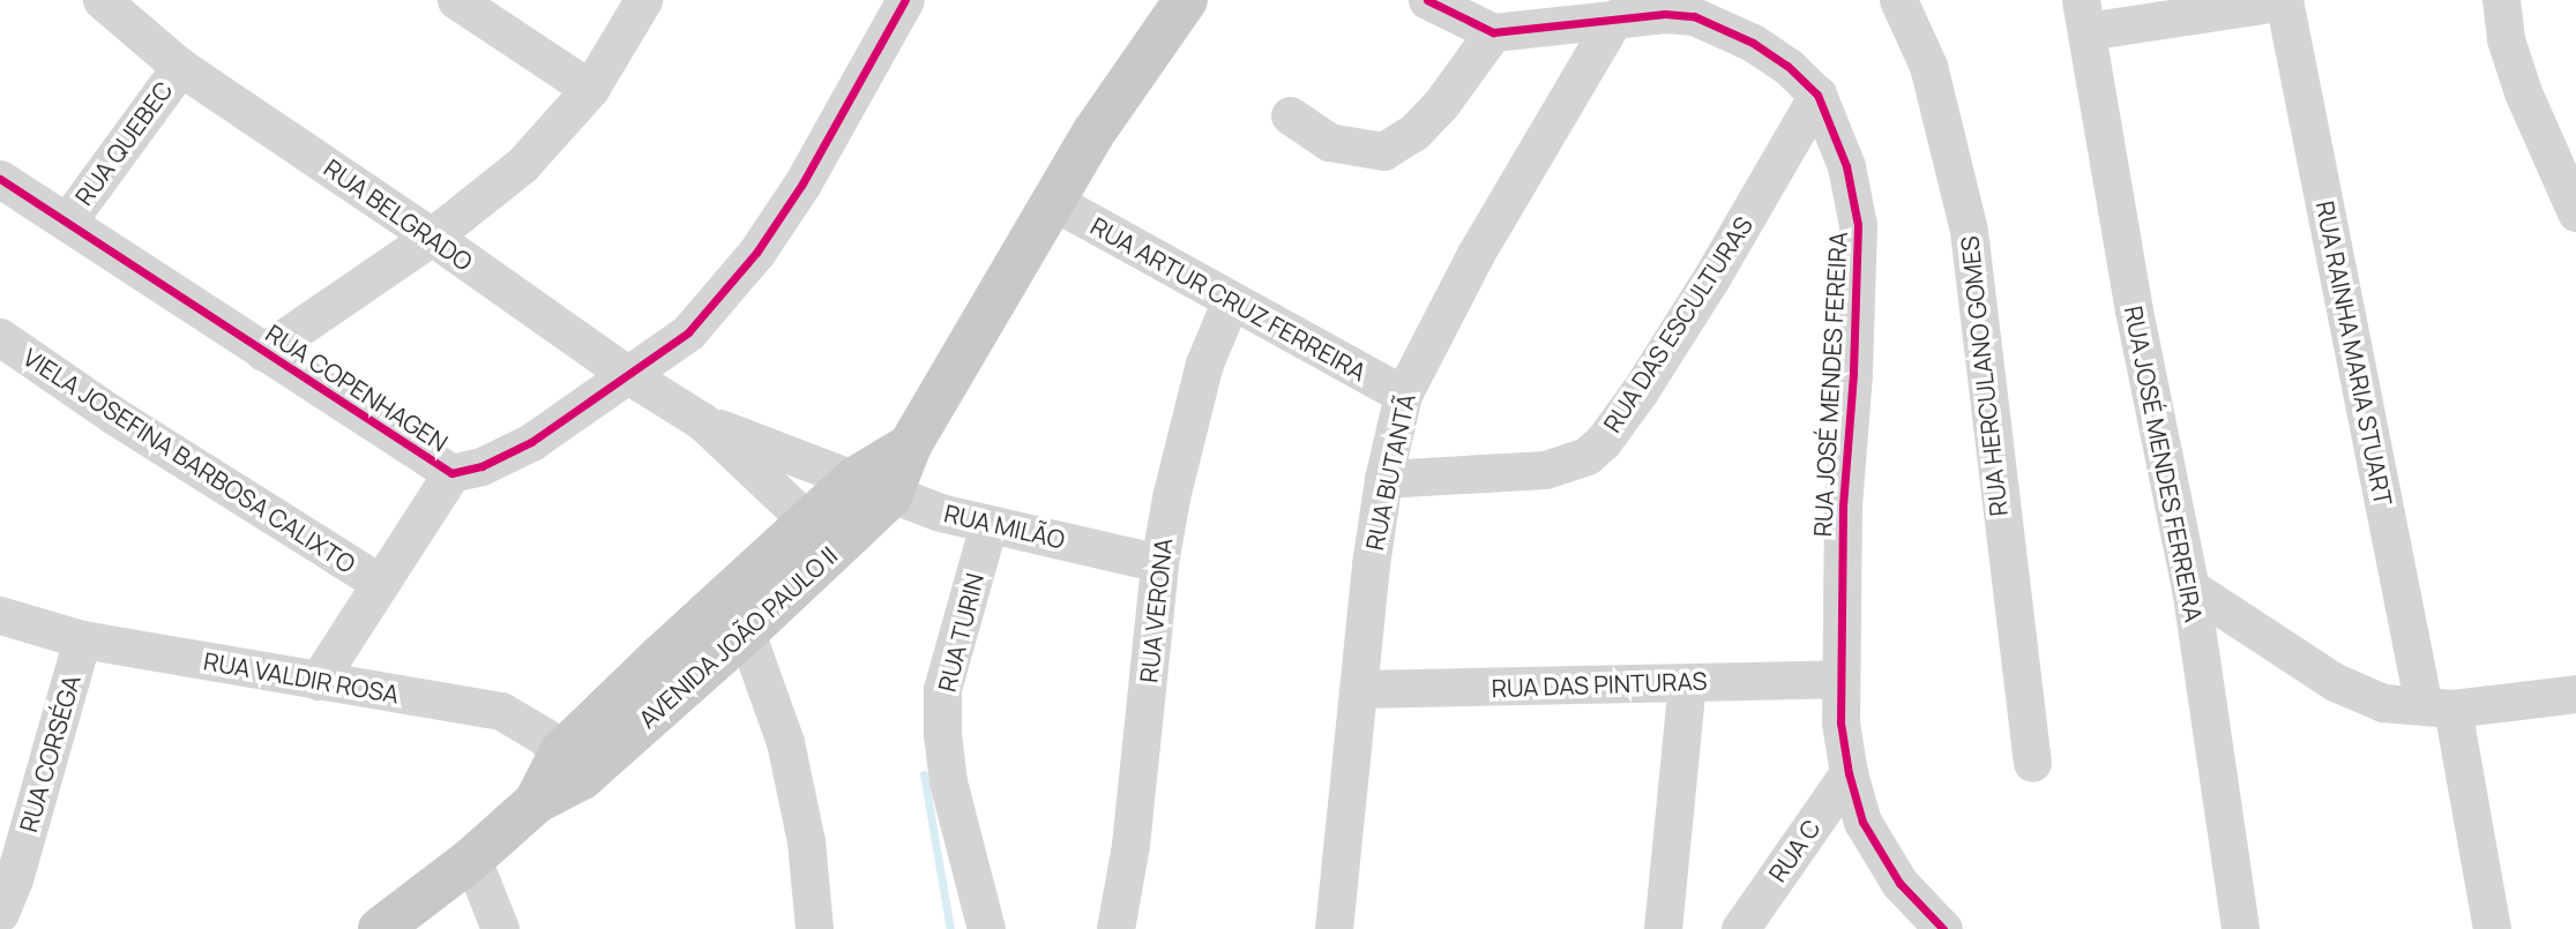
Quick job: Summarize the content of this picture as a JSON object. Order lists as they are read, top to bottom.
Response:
{
  "streets": {
    "main road": ["AVENIDA JOÃO PAULO II"],
    "street": [
      "RUA QUEBEC",
      "RUA BELGRADO",
      "RUA ARTUR CRUZ FERREIRA",
      "RUA DAS ESCULTURAS",
      "RUA RAINHA MARIA STUART",
      "RUA HERCULANO GOMES",
      "RUA JOSÉ MENDES FEREIRA",
      "RUA COPENHAGEN",
      "VIELA JOSEFINA BARBOSA CALIXTO",
      "RUA JOSÉ MENDES FERREIRA",
      "RUA BUTANTÃ",
      "RUA MILÃO",
      "RUA VERONA",
      "RUA TURIN",
      "RUA VALDIR ROSA",
      "RUA DAS PINTURAS",
      "RUA CORSÉGA",
      "RUA C"
    ]
  },
  "crossings": [
    ["RUA QUEBEC", "RUA BELGRADO"],
    ["RUA QUEBEC", "RUA COPENHAGEN"],
    ["RUA BELGRADO", "RUA COPENHAGEN"],
    ["RUA BELGRADO", "RUA MILÃO"],
    ["RUA BELGRADO", "AVENIDA JOÃO PAULO II"],
    ["RUA ARTUR CRUZ FERREIRA", "RUA BUTANTÃ"],
    ["RUA ARTUR CRUZ FERREIRA", "RUA VERONA"],
    ["RUA ARTUR CRUZ FERREIRA", "AVENIDA JOÃO PAULO II"],
    ["RUA DAS ESCULTURAS", "RUA JOSÉ MENDES FEREIRA"],
    ["RUA DAS ESCULTURAS", "RUA BUTANTÃ"],
    ["RUA JOSÉ MENDES FEREIRA", "RUA BUTANTÃ"],
    ["RUA JOSÉ MENDES FEREIRA", "RUA DAS PINTURAS"],
    ["RUA JOSÉ MENDES FEREIRA", "RUA C"],
    ["RUA BUTANTÃ", "RUA DAS PINTURAS"],
    ["RUA MILÃO", "RUA VERONA"],
    ["RUA MILÃO", "RUA TURIN"],
    ["RUA MILÃO", "AVENIDA JOÃO PAULO II"],
    ["AVENIDA JOÃO PAULO II", "RUA VALDIR ROSA"],
    ["RUA VALDIR ROSA", "RUA CORSÉGA"]
  ]
}
